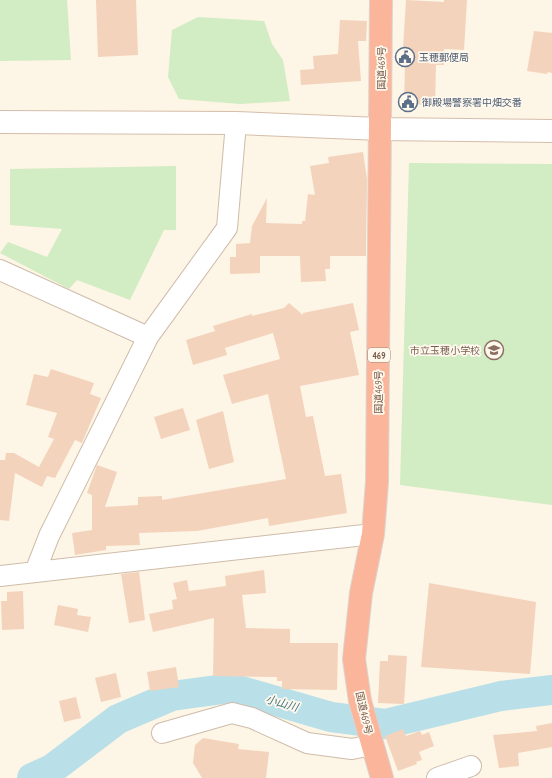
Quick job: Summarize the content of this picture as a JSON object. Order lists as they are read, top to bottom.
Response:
{
  "streets": {
    "highway": ["国道469号", "469"]
  },
  "water": ["小山川"],
  "places": {
    "public building": ["玉穂郵便局", "御殿場警察署中畑交番"],
    "school or university": ["市立玉穂小学校"]
  }
}
